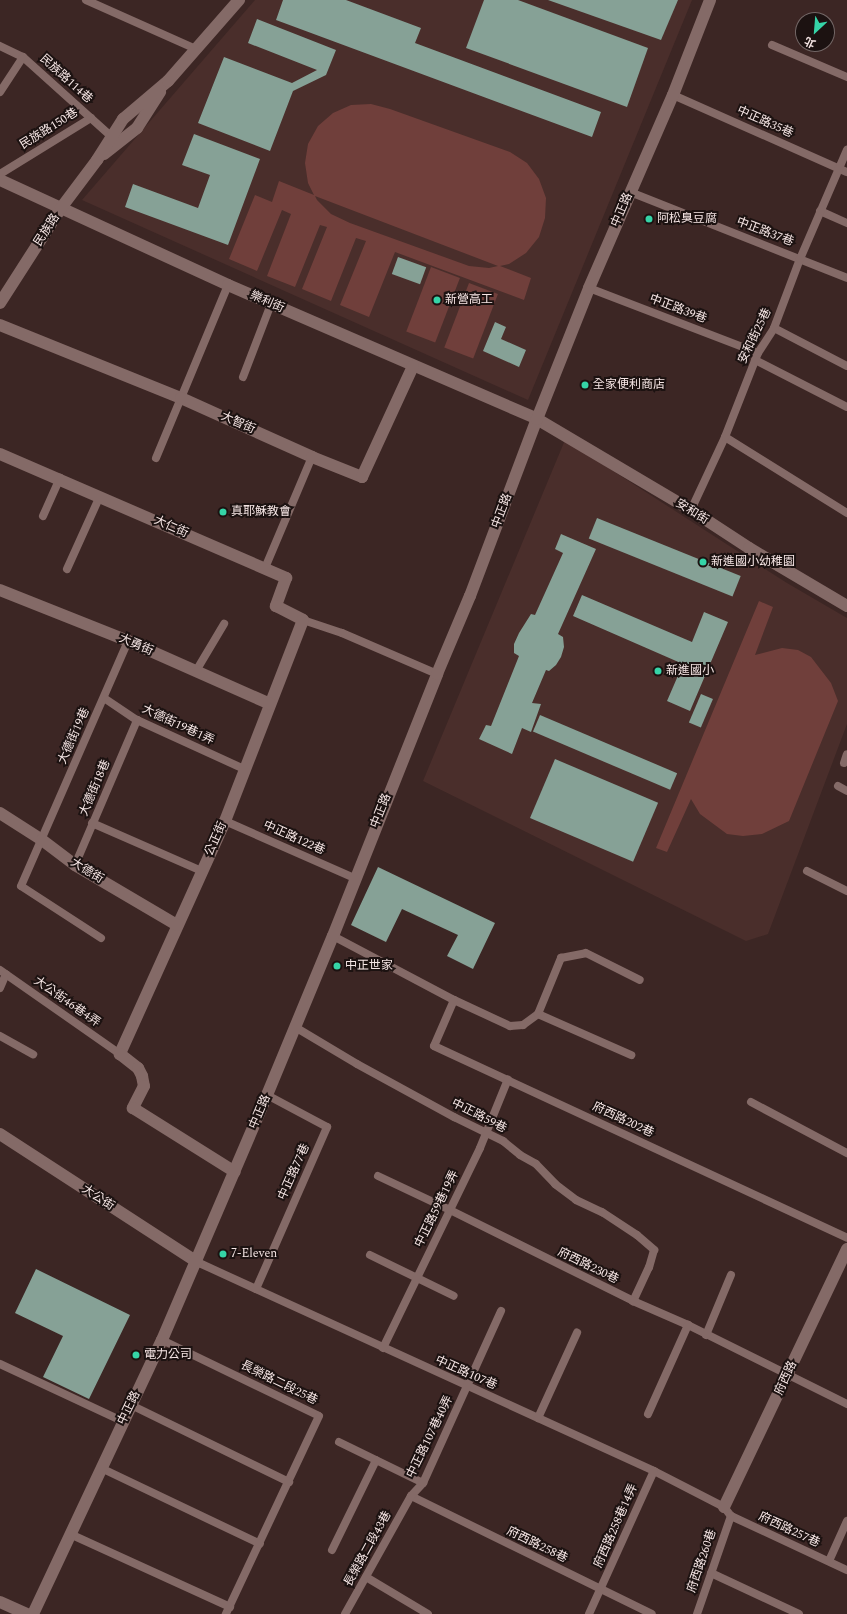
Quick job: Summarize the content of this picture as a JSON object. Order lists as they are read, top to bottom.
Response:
{
  "streets": {
    "street": [
      "中正路",
      "民族路",
      "樂利街",
      "大智街",
      "安和街",
      "大仁街",
      "大勇街",
      "公正街",
      "大德街",
      "大公街",
      "府西路"
    ],
    "lane": [
      "民族路114巷",
      "中正路35巷",
      "民族路150巷",
      "中正路37巷",
      "中正路39巷",
      "安和街25巷",
      "大德街19巷1弄",
      "大德街19巷",
      "大德街18巷",
      "中正路122巷",
      "大公街46巷4弄",
      "中正路59巷",
      "府西路202巷",
      "中正路77巷",
      "中正路59巷19弄",
      "府西路230巷",
      "中正路107巷",
      "長榮路二段25巷",
      "中正路107巷40弄",
      "府西路258巷14弄",
      "府西路257巷",
      "府西路258巷",
      "長榮路二段43巷",
      "府西路260巷"
    ]
  },
  "crossings": [
    ["民族路114巷", "民族路150巷"],
    ["民族路114巷", "民族路"],
    ["中正路35巷", "中正路"],
    ["中正路35巷", "安和街25巷"],
    ["中正路", "中正路37巷"],
    ["中正路", "樂利街"],
    ["中正路", "中正路39巷"],
    ["中正路", "安和街"],
    ["中正路", "中正路122巷"],
    ["中正路", "中正路59巷"],
    ["中正路", "中正路77巷"],
    ["中正路", "大公街"],
    ["中正路", "中正路107巷"],
    ["中正路", "長榮路二段25巷"],
    ["民族路", "樂利街"],
    ["中正路37巷", "安和街25巷"],
    ["樂利街", "大智街"],
    ["樂利街", "安和街"],
    ["中正路39巷", "安和街25巷"],
    ["安和街25巷", "安和街"],
    ["大仁街", "公正街"],
    ["大勇街", "大德街19巷"],
    ["大勇街", "公正街"],
    ["大德街19巷1弄", "大德街19巷"],
    ["大德街19巷1弄", "大德街18巷"],
    ["大德街19巷1弄", "公正街"],
    ["大德街19巷", "大德街"],
    ["大德街18巷", "大德街"],
    ["中正路122巷", "公正街"],
    ["公正街", "大德街"],
    ["公正街", "大公街46巷4弄"],
    ["中正路59巷", "中正路59巷19弄"],
    ["中正路59巷", "府西路230巷"],
    ["府西路202巷", "中正路59巷19弄"],
    ["中正路77巷", "中正路107巷"],
    ["大公街", "中正路107巷"],
    ["中正路59巷19弄", "府西路230巷"],
    ["中正路59巷19弄", "中正路107巷"],
    ["府西路230巷", "府西路"],
    ["中正路107巷", "府西路"],
    ["中正路107巷", "中正路107巷40弄"],
    ["中正路107巷", "府西路258巷14弄"],
    ["中正路107巷", "府西路257巷"],
    ["中正路107巷", "府西路260巷"],
    ["府西路", "府西路257巷"],
    ["府西路", "府西路260巷"],
    ["中正路107巷40弄", "府西路258巷"],
    ["中正路107巷40弄", "長榮路二段43巷"],
    ["府西路258巷14弄", "府西路258巷"],
    ["府西路257巷", "府西路260巷"],
    ["府西路258巷", "長榮路二段43巷"]
  ],
  "places": [
    "阿松臭豆腐",
    "新營高工",
    "全家便利商店",
    "真耶穌教會",
    "新進國小幼稚園",
    "新進國小",
    "中正世家",
    "7-Eleven",
    "電力公司"
  ],
  "north": "bottom left"
}
